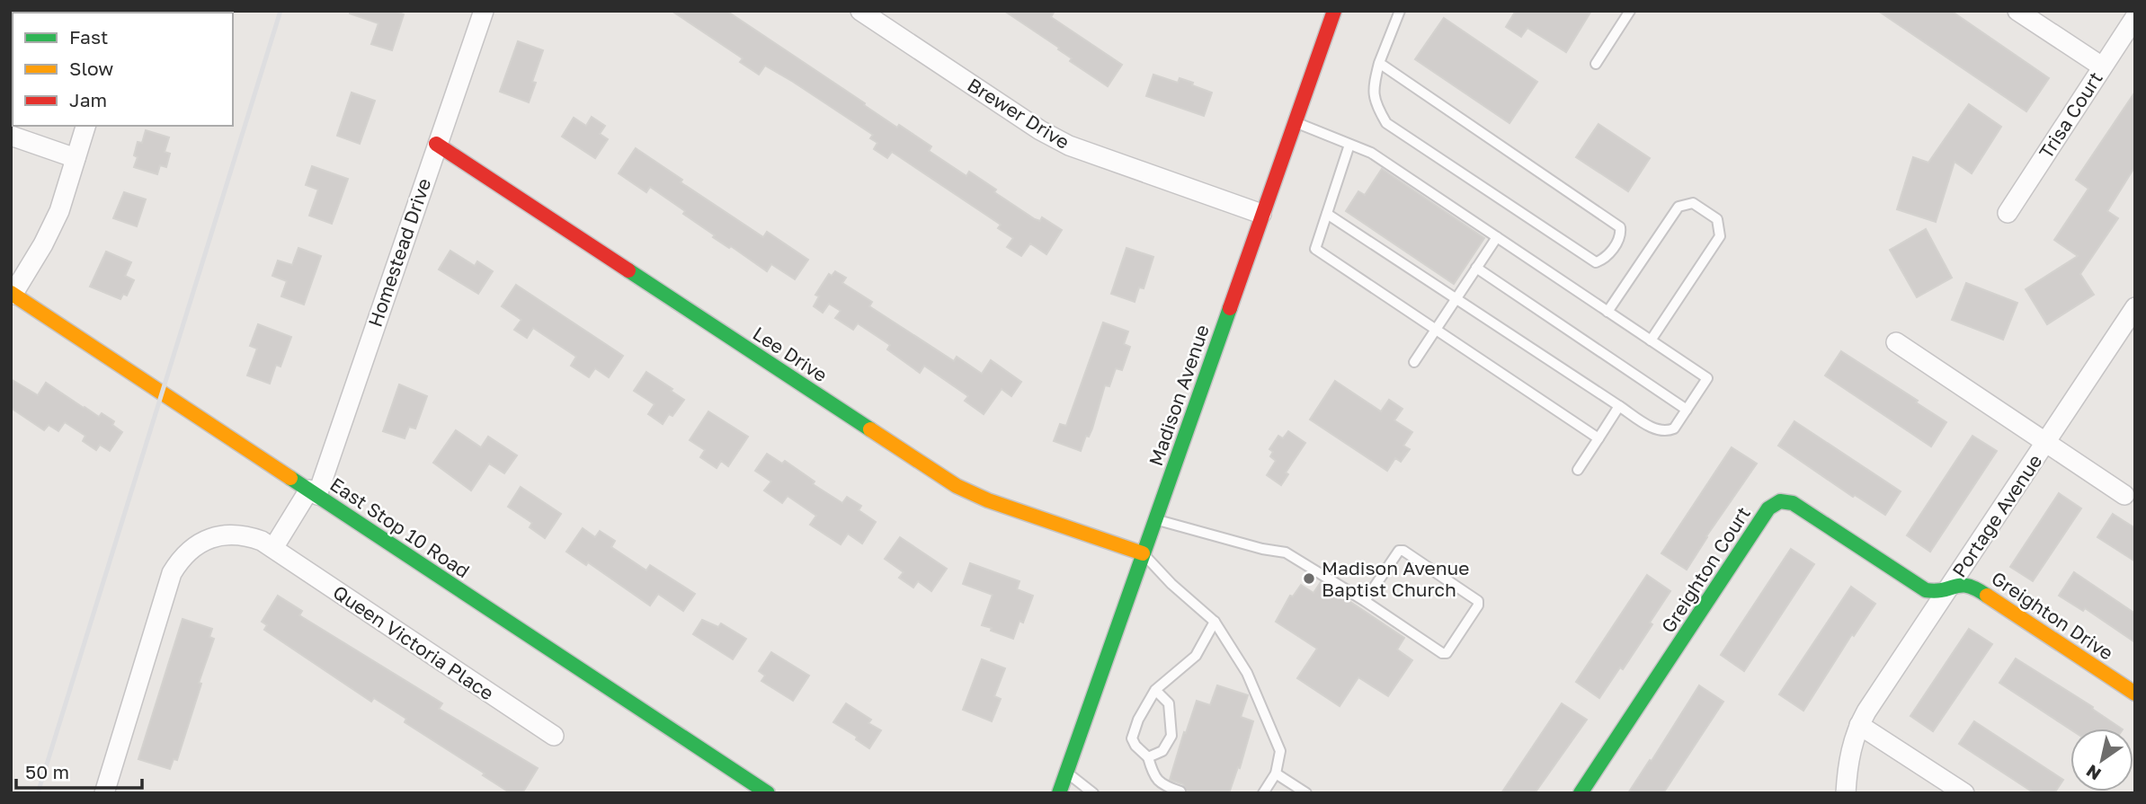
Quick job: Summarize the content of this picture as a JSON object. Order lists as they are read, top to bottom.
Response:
{
  "streets": {
    "street": [
      "Brewer Drive",
      "Trisa Court",
      "Homestead Drive",
      "Lee Drive",
      "Madison Avenue",
      "Portage Avenue",
      "East Stop 10 Road",
      "Greighton Court",
      "Greighton Drive",
      "Queen Victoria Place"
    ]
  },
  "crossings": [
    ["Brewer Drive", "Madison Avenue"],
    ["Homestead Drive", "Lee Drive"],
    ["Homestead Drive", "East Stop 10 Road"],
    ["Homestead Drive", "Queen Victoria Place"],
    ["Lee Drive", "Madison Avenue"],
    ["Portage Avenue", "Greighton Court"],
    ["Portage Avenue", "Greighton Drive"],
    ["Greighton Court", "Greighton Drive"]
  ],
  "places": ["Madison Avenue Baptist Church"],
  "legend": ["Fast", "Slow", "Jam"],
  "scale_bar": "50 m",
  "north": "bottom left"
}
